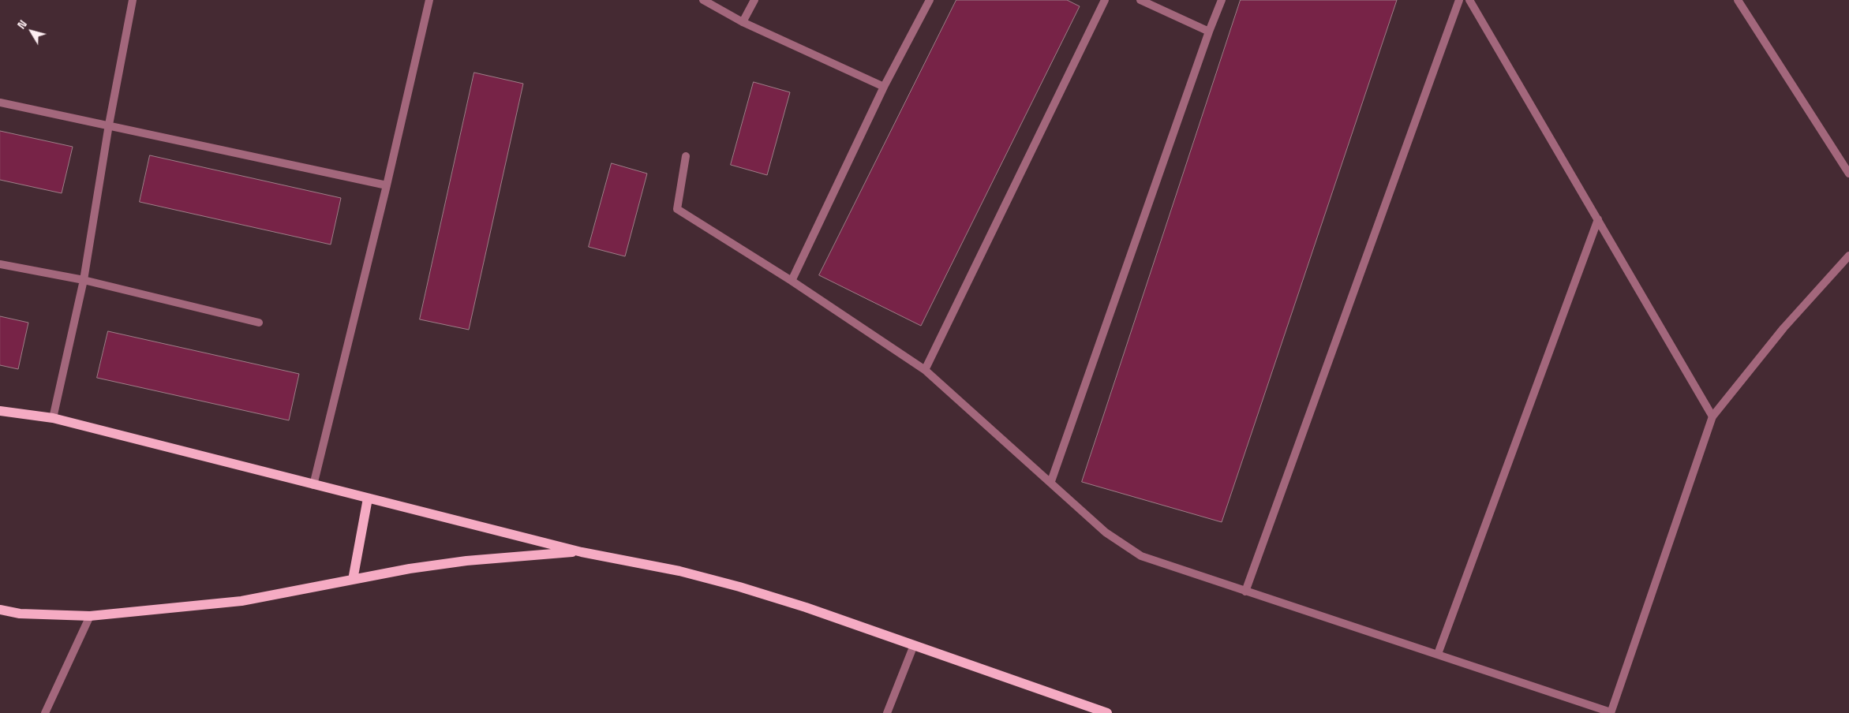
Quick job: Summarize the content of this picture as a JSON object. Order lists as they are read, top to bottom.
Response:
{
  "north": "top left"
}
